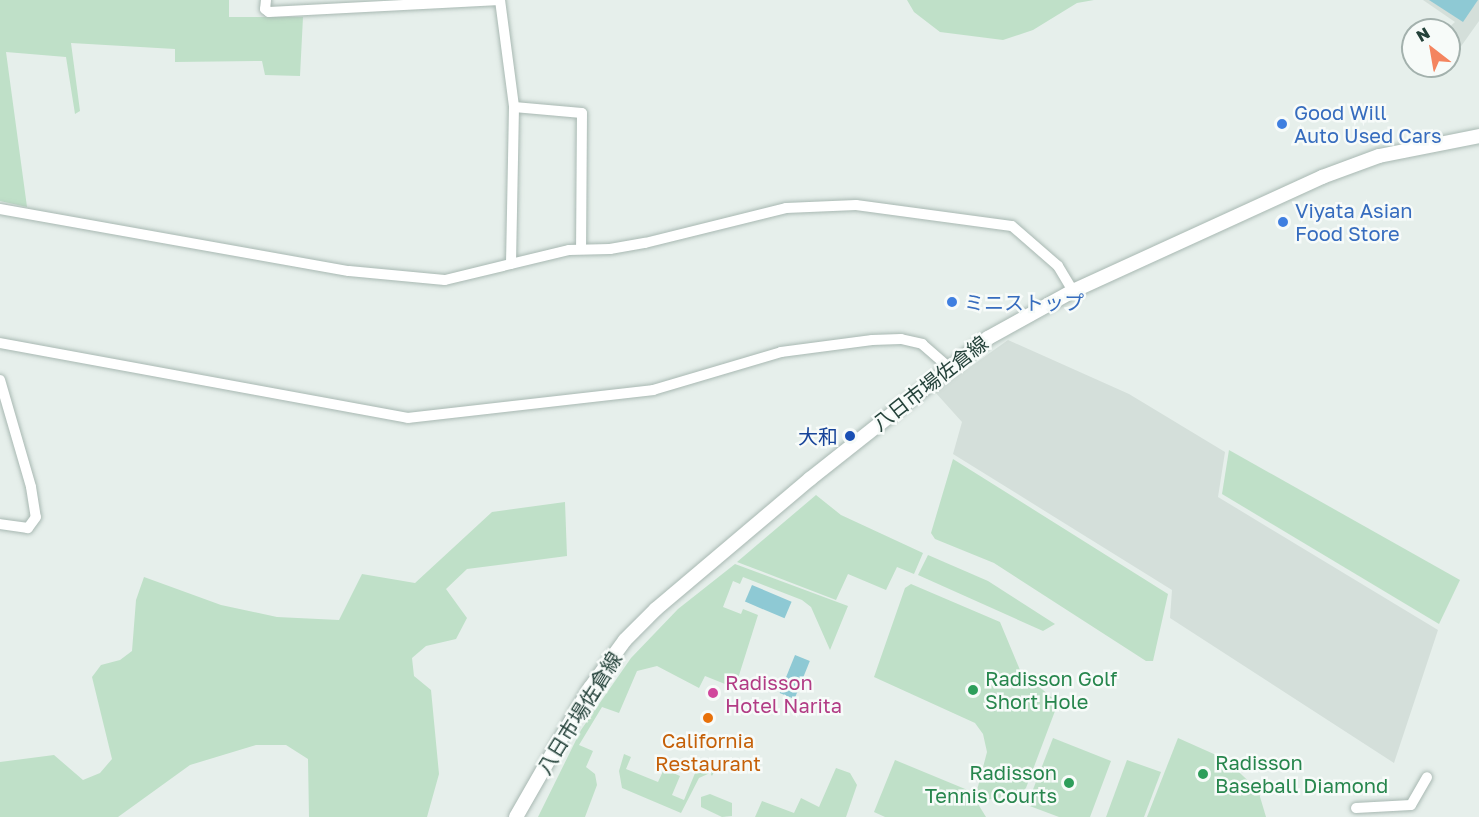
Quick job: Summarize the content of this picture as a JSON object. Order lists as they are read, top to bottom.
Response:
{
  "streets": {
    "main road": ["八日市場佐倉線"]
  },
  "places": [
    "Good Will Auto Used Cars",
    "Viyata Asian Food Store",
    "ミニストップ",
    "大和",
    "Radisson Golf Short Hole",
    "Radisson Hotel Narita",
    "California Restaurant",
    "Radisson Baseball Diamond",
    "Radisson Tennis Courts"
  ],
  "north": "top left"
}
